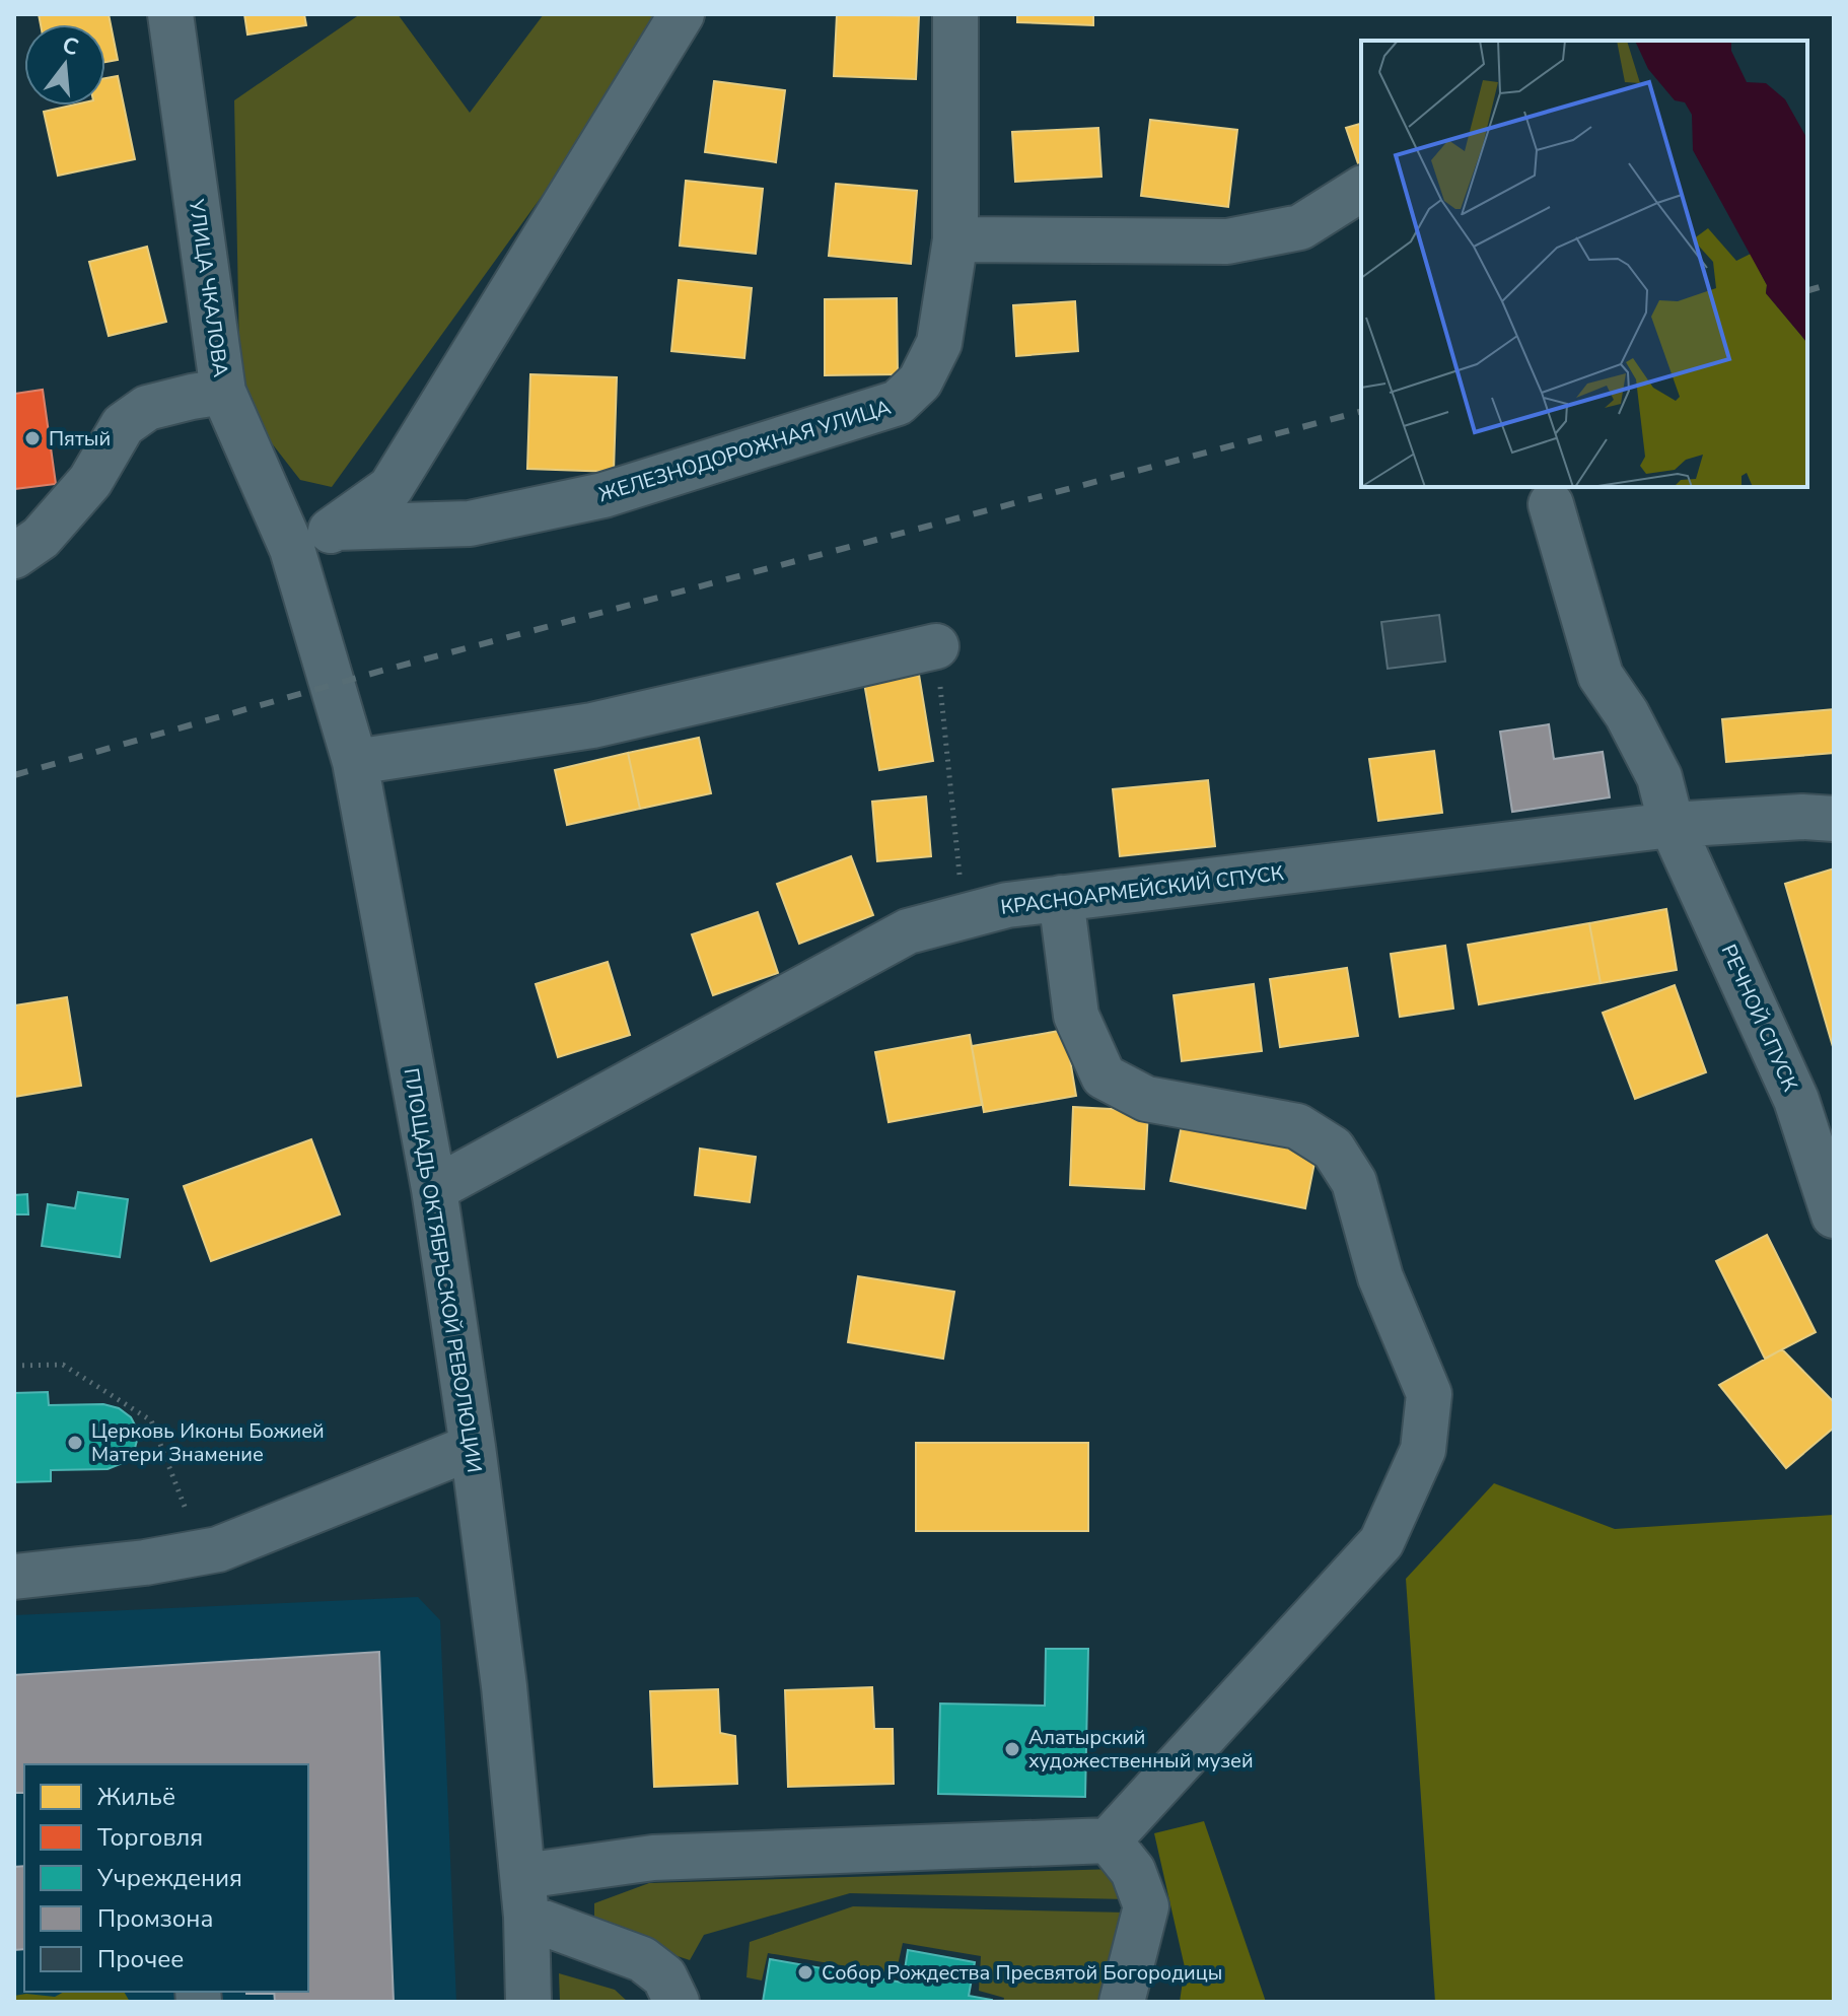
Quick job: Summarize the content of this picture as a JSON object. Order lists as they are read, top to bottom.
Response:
{
  "streets": {
    "street": [
      "УЛИЦА ЧКАЛОВА",
      "ЖЕЛЕЗНОДОРОЖНАЯ УЛИЦА",
      "КРАСНОАРМЕЙСКИЙ СПУСК",
      "РЕЧНОЙ СПУСК",
      "ПЛОЩАДЬ ОКТЯБРЬСКОЙ РЕВОЛЮЦИИ"
    ]
  },
  "crossings": [
    ["УЛИЦА ЧКАЛОВА", "ЖЕЛЕЗНОДОРОЖНАЯ УЛИЦА"],
    ["УЛИЦА ЧКАЛОВА", "ПЛОЩАДЬ ОКТЯБРЬСКОЙ РЕВОЛЮЦИИ"],
    ["ЖЕЛЕЗНОДОРОЖНАЯ УЛИЦА", "ПЛОЩАДЬ ОКТЯБРЬСКОЙ РЕВОЛЮЦИИ"],
    ["КРАСНОАРМЕЙСКИЙ СПУСК", "РЕЧНОЙ СПУСК"],
    ["КРАСНОАРМЕЙСКИЙ СПУСК", "ПЛОЩАДЬ ОКТЯБРЬСКОЙ РЕВОЛЮЦИИ"]
  ],
  "places": [
    "Пятый",
    "Церковь Иконы Божией Матери Знамение",
    "Алатырский художественный музей",
    "Собор Рождества Пресвятой Богородицы"
  ],
  "legend": [
    "Жильё",
    "Торговля",
    "Учреждения",
    "Промзона",
    "Прочее"
  ],
  "north": "top"
}
